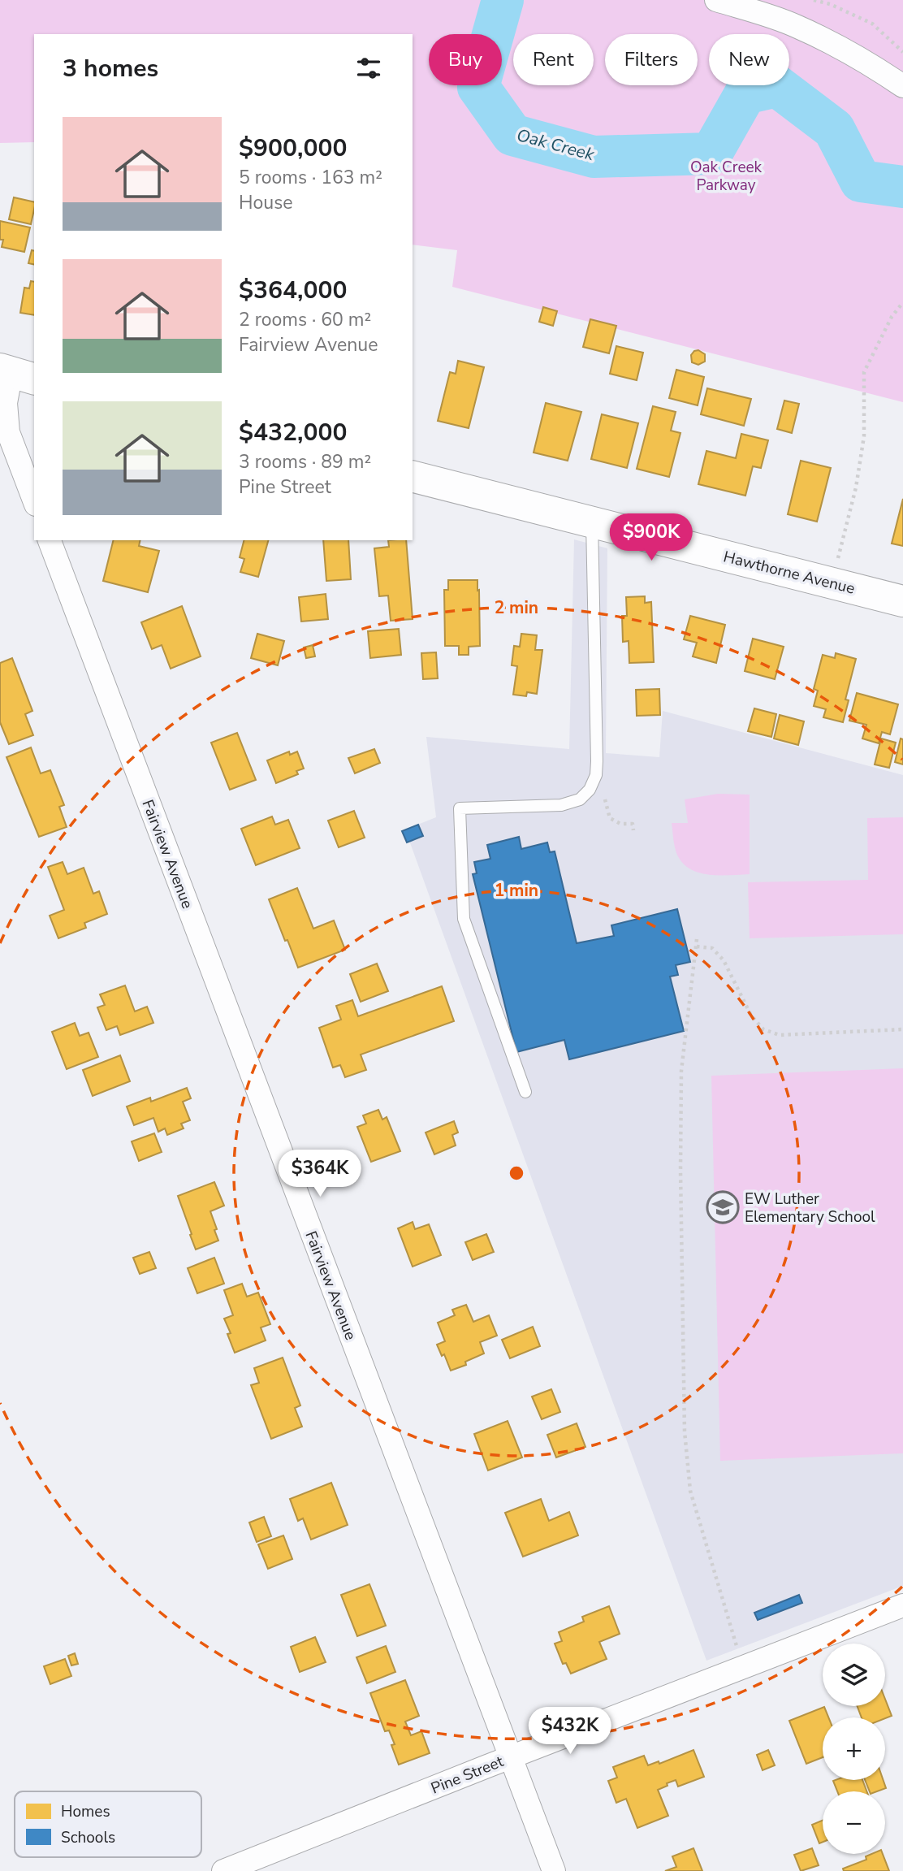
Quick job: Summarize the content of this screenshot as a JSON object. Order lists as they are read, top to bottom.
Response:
{
  "streets": {
    "street": ["Hawthorne Avenue", "Fairview Avenue", "Pine Street"]
  },
  "crossings": [
    ["Fairview Avenue", "Pine Street"]
  ],
  "water": ["Oak Creek"],
  "parks": ["Oak Creek Parkway"],
  "places": {
    "school or university": ["EW Luther Elementary School"]
  },
  "legend": ["Homes", "Schools"],
  "page": {
    "chip": [
      "Buy",
      "Rent",
      "Filters",
      "New"
    ],
    "heading": "3 homes",
    "list": [
      {
        "name": "$900,000",
        "note": "5 rooms · 163 m² · House"
      },
      {
        "name": "$364,000",
        "note": "2 rooms · 60 m² · Fairview Avenue"
      },
      {
        "name": "$432,000",
        "note": "3 rooms · 89 m² · Pine Street"
      }
    ],
    "price": ["$900K", "$364K", "$432K"],
    "map_buttons": ["+", "−"]
  },
  "rings": ["2 min", "1 min"]
}
